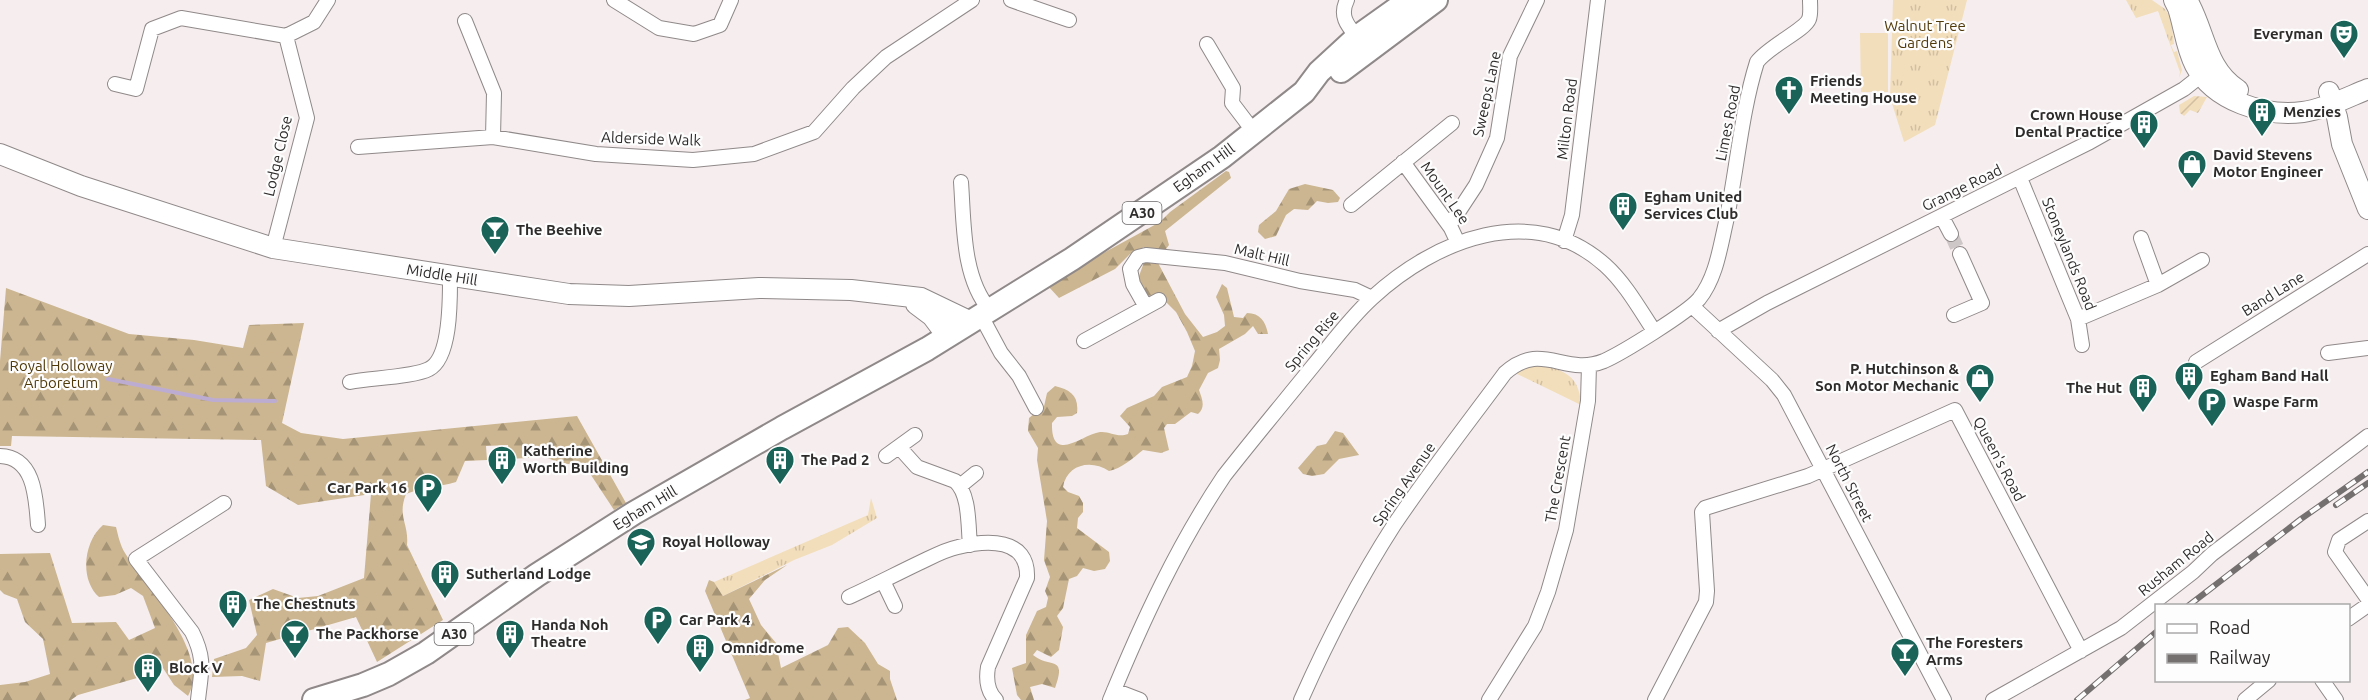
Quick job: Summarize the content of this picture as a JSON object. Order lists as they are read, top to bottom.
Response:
{
  "streets": {
    "main road": ["Egham Hill", "A30"],
    "street": [
      "Sweeps Lane",
      "Milton Road",
      "Limes Road",
      "Alderside Walk",
      "Lodge Close",
      "Grange Road",
      "Mount Lee",
      "Stoneylands Road",
      "Malt Hill",
      "Middle Hill",
      "Band Lane",
      "Spring Rise",
      "Queen's Road",
      "The Crescent",
      "North Street",
      "Spring Avenue",
      "Rusham Road"
    ]
  },
  "crossings": [
    ["Sweeps Lane", "Mount Lee"],
    ["Milton Road", "Spring Rise"],
    ["Limes Road", "North Street"],
    ["Lodge Close", "Middle Hill"],
    ["Egham Hill", "Middle Hill"],
    ["Grange Road", "Stoneylands Road"],
    ["Grange Road", "North Street"],
    ["Mount Lee", "Spring Rise"],
    ["Malt Hill", "Spring Rise"],
    ["Queen's Road", "North Street"],
    ["Queen's Road", "Rusham Road"],
    ["The Crescent", "Spring Avenue"]
  ],
  "parks": ["Walnut Tree Gardens", "Royal Holloway Arboretum"],
  "places": {
    "theatre": ["Everyman"],
    "church": ["Friends Meeting House"],
    "building": [
      "Menzies",
      "Crown House Dental Practice",
      "Egham United Services Club",
      "Egham Band Hall",
      "The Hut",
      "Katherine Worth Building",
      "The Pad 2",
      "Sutherland Lodge",
      "The Chestnuts",
      "Handa Noh Theatre",
      "Omnidrome",
      "Block V"
    ],
    "shop": ["David Stevens Motor Engineer", "P. Hutchinson & Son Motor Mechanic"],
    "bar": ["The Beehive", "The Packhorse", "The Foresters Arms"],
    "parking": ["Waspe Farm", "Car Park 16", "Car Park 4"],
    "school or university": ["Royal Holloway"]
  },
  "legend": ["Road", "Railway"]
}
